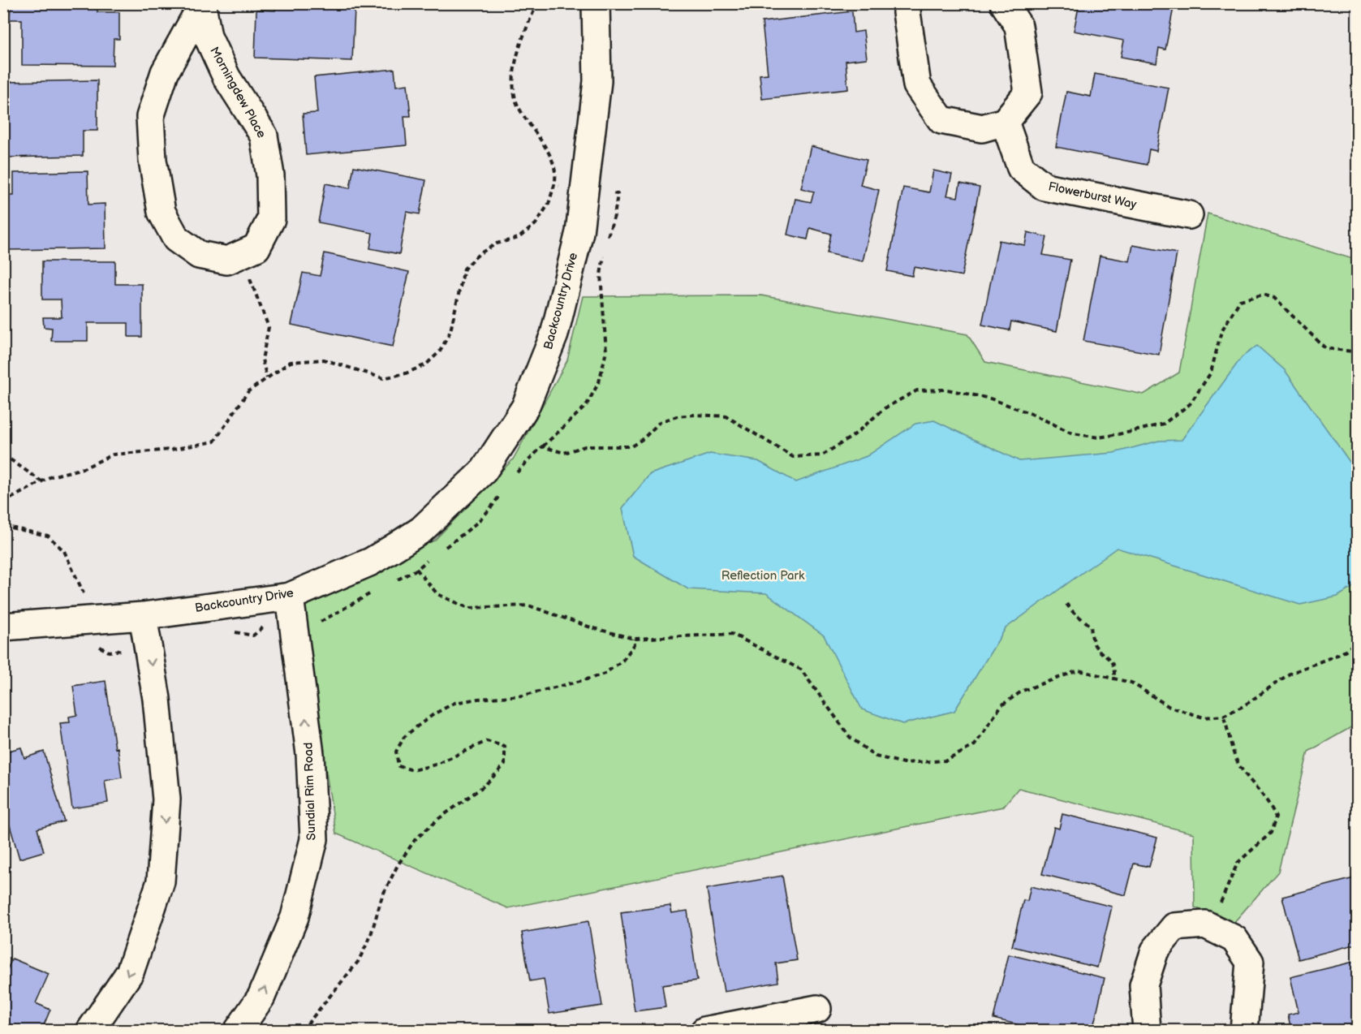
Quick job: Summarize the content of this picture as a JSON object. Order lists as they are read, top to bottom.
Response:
{
  "streets": {
    "street": [
      "Morningdew Place",
      "Flowerburst Way",
      "Backcountry Drive",
      "Sundial Rim Road"
    ]
  },
  "crossings": [
    ["Backcountry Drive", "Sundial Rim Road"]
  ],
  "parks": ["Reflection Park"]
}
